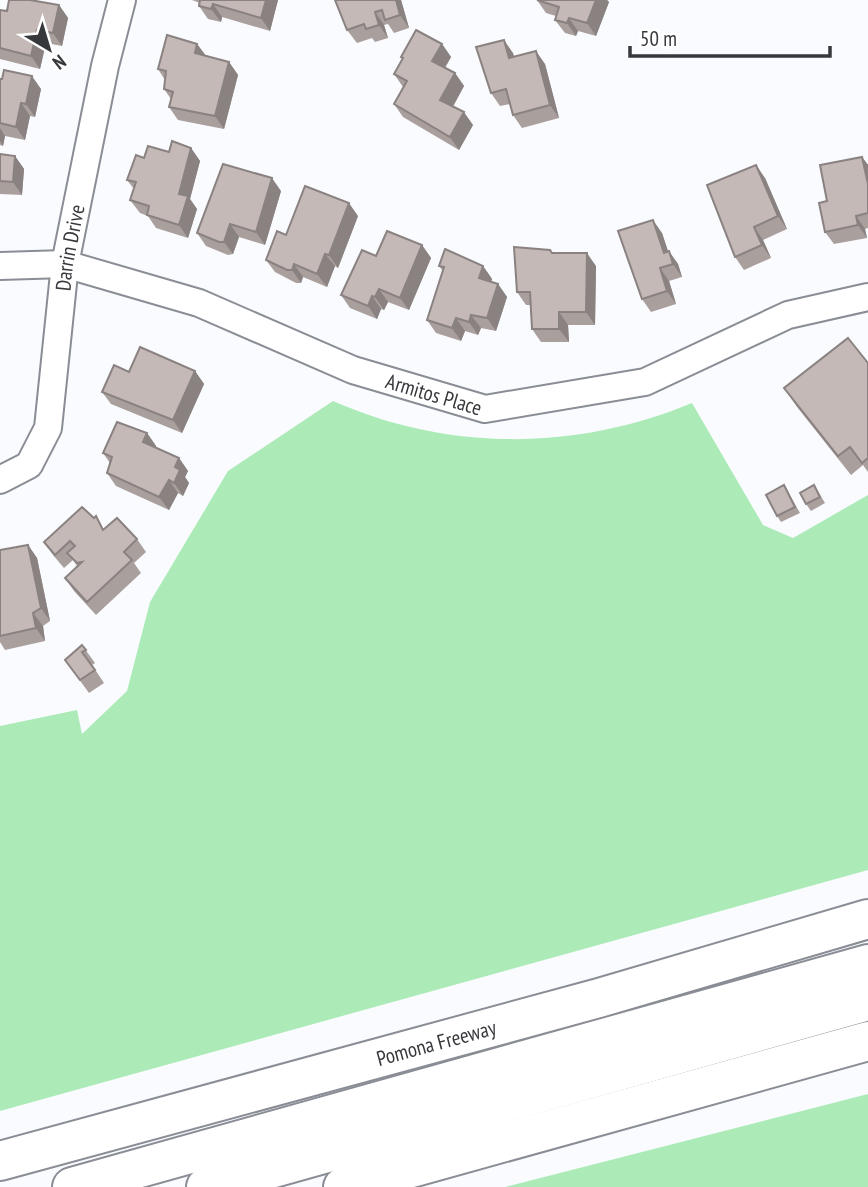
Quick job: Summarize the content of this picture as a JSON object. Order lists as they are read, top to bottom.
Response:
{
  "streets": {
    "highway": ["Pomona Freeway"],
    "street": ["Darrin Drive", "Armitos Place"]
  },
  "crossings": [
    ["Darrin Drive", "Armitos Place"]
  ],
  "scale_bar": "50 m",
  "north": "bottom right"
}
